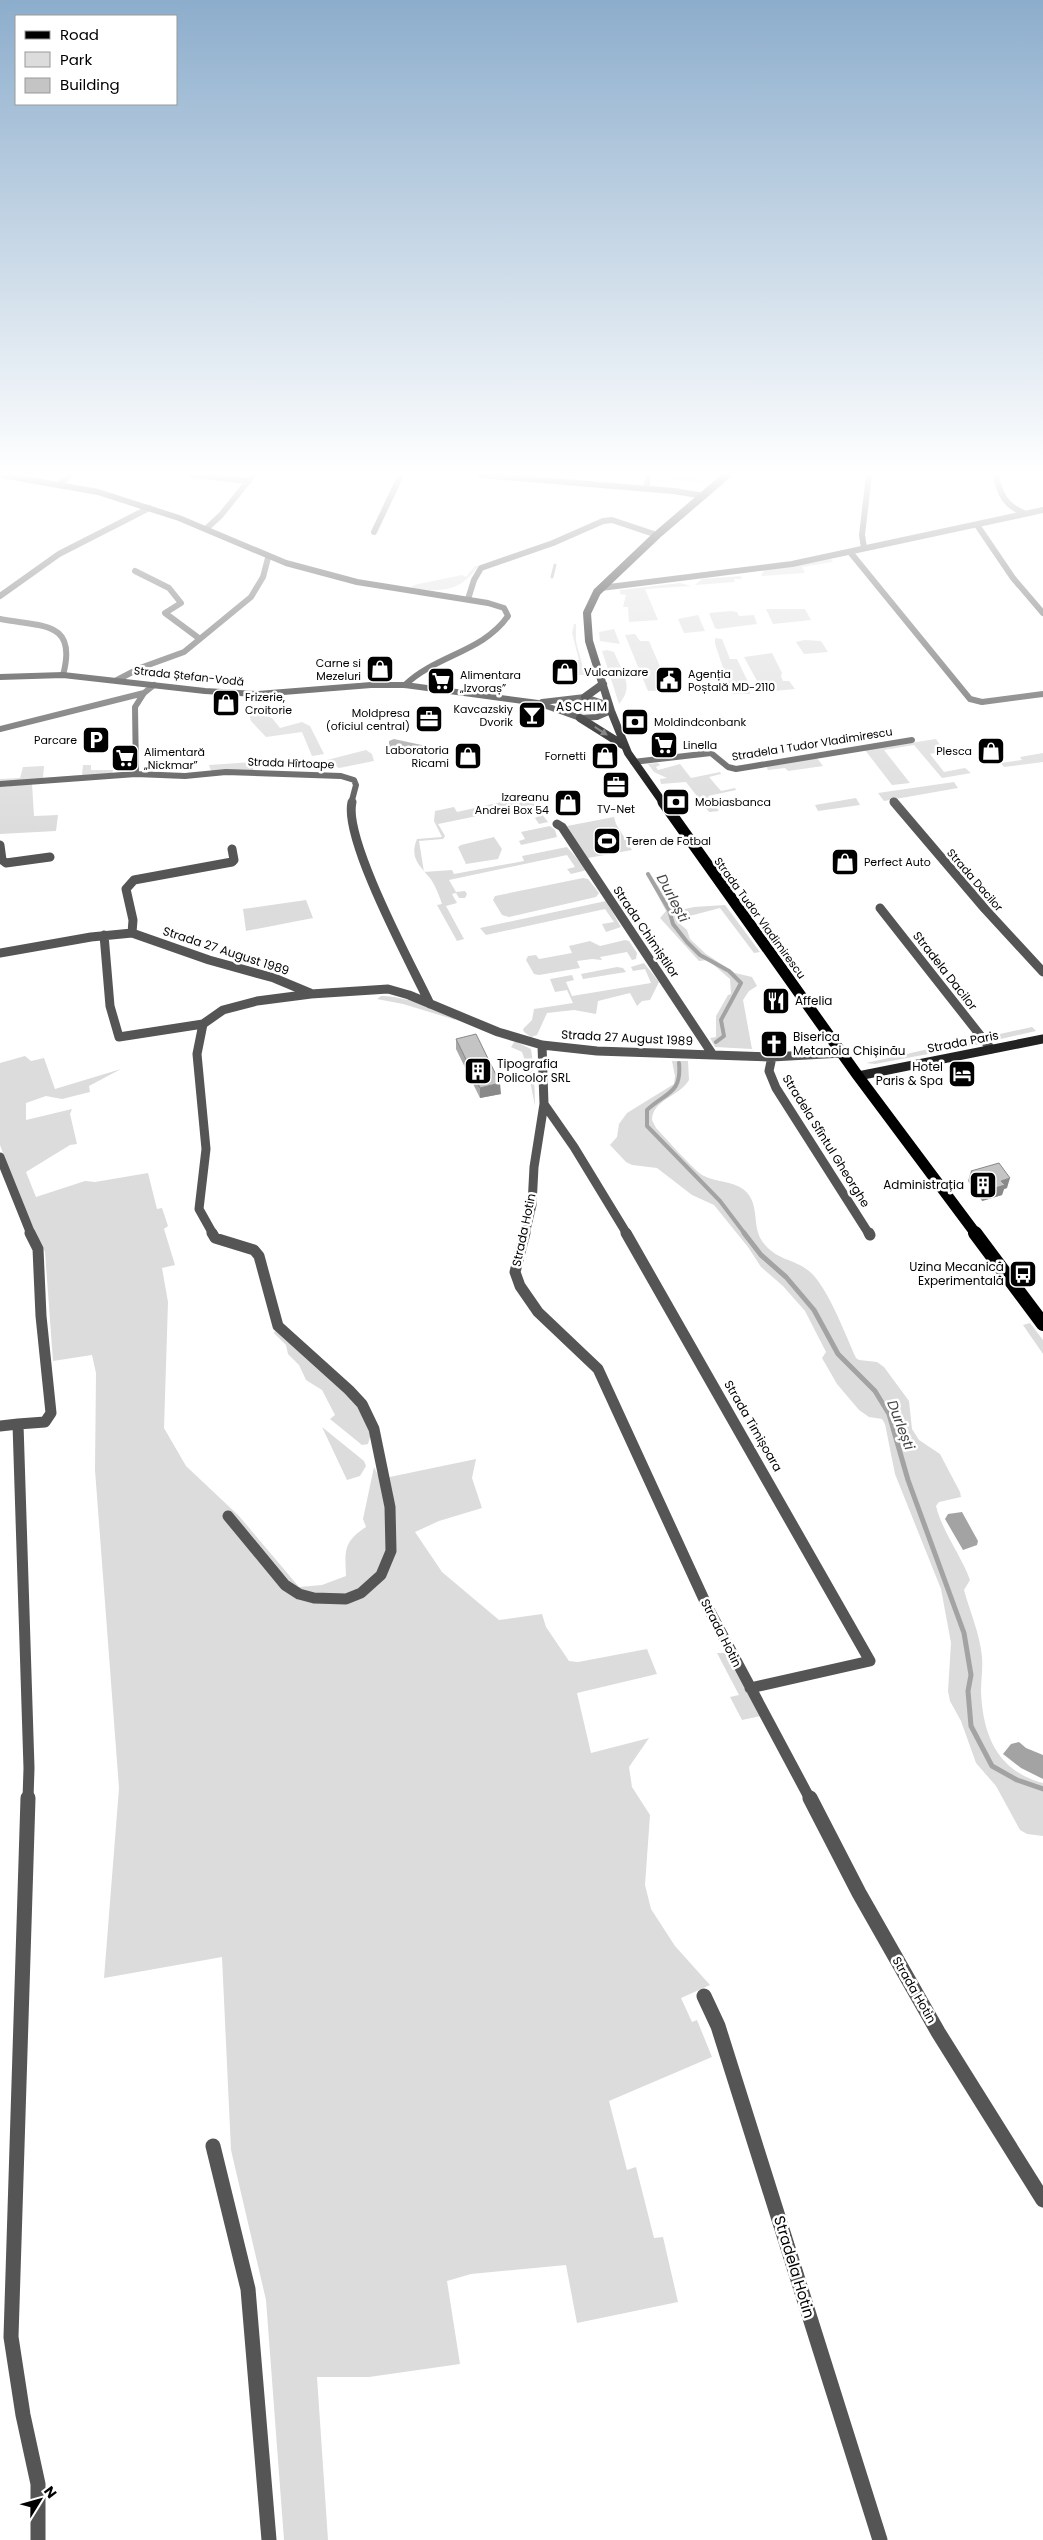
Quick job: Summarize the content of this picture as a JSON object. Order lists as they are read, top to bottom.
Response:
{
  "streets": {
    "main road": ["Strada Tudor Vladimirescu"],
    "street": [
      "Strada Ștefan-Vodă",
      "Stradela 1 Tudor Vladimirescu",
      "Strada Hîrtoape",
      "Strada Dacilor",
      "Strada Chimiștilor",
      "Strada 27 August 1989",
      "Stradela Dacilor",
      "Strada Paris",
      "Stradela Sfîntul Gheorghe",
      "Strada Hotin",
      "Strada Timișoara",
      "Stradela Hotin"
    ]
  },
  "crossings": [
    ["Stradela 1 Tudor Vladimirescu", "Strada Tudor Vladimirescu"],
    ["Strada Hîrtoape", "Strada 27 August 1989"],
    ["Strada Tudor Vladimirescu", "Strada 27 August 1989"],
    ["Strada Tudor Vladimirescu", "Strada Paris"],
    ["Strada Chimiștilor", "Strada 27 August 1989"],
    ["Strada 27 August 1989", "Stradela Sfîntul Gheorghe"],
    ["Strada 27 August 1989", "Strada Hotin"],
    ["Stradela Dacilor", "Strada Paris"],
    ["Strada Hotin", "Strada Timișoara"]
  ],
  "districts": ["ASCHIM"],
  "water": ["Durlești"],
  "places": {
    "shop": [
      "Carne si Mezeluri",
      "Vulcanizare",
      "Frizerie, Croitorie",
      "Plesca",
      "Laboratoria Ricami",
      "Fornetti",
      "Izareanu Andrei Box 54",
      "Perfect Auto"
    ],
    "public building": ["Agenția Poștală MD-2110"],
    "supermarket": ["Alimentara „Izvoraș”", "Linella", "Alimentară „Nickmar”"],
    "bar": ["Kavcazskiy Dvorik"],
    "office": ["Moldpresa (oficiul central)", "TV-Net"],
    "bank": ["Moldindconbank", "Mobiasbanca"],
    "parking": ["Parcare"],
    "sports": ["Teren de Fotbal"],
    "restaurant": ["Affelia"],
    "church": ["Biserica Metanoia Chișinău"],
    "building": ["Tipografia Policolor SRL", "Administrația"],
    "hotel": ["Hotel Paris & Spa"],
    "bus stop": ["Uzina Mecanică Experimentală"]
  },
  "legend": ["Road", "Park", "Building"],
  "north": "top right"
}
